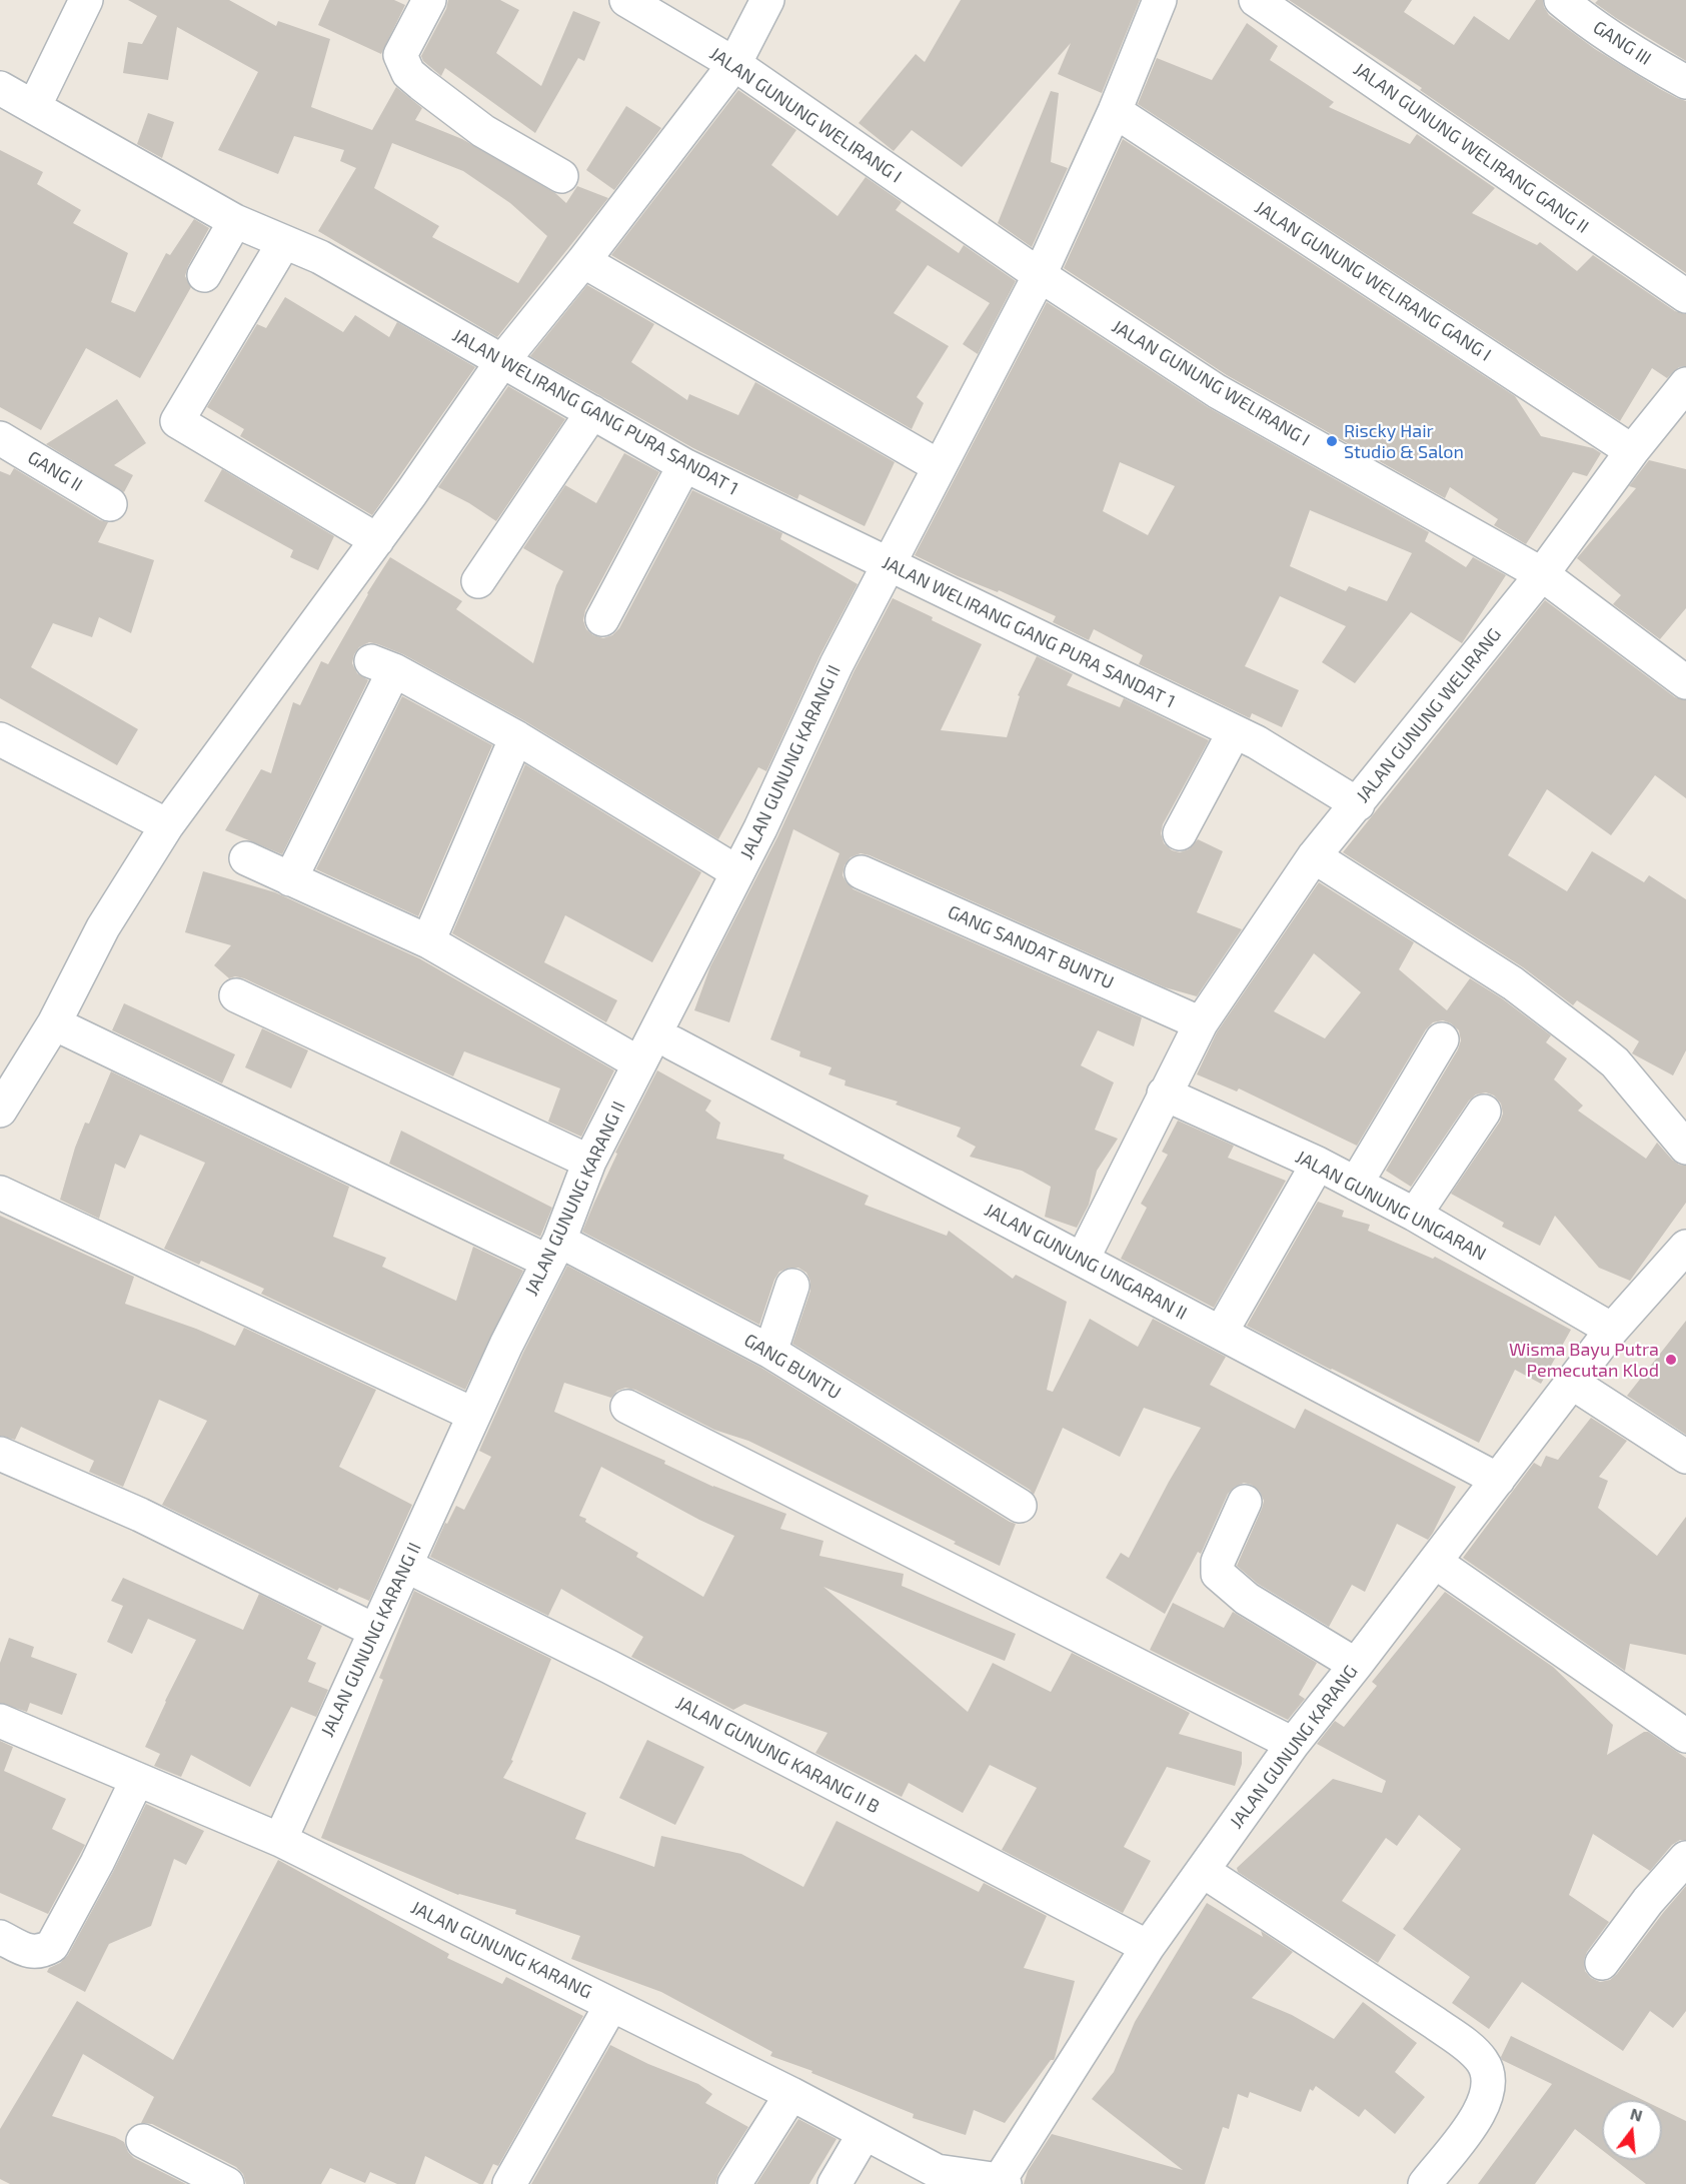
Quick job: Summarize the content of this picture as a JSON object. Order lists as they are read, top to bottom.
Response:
{
  "streets": {
    "street": [
      "GANG III",
      "JALAN GUNUNG WELIRANG I",
      "JALAN GUNUNG WELIRANG GANG II",
      "JALAN GUNUNG WELIRANG GANG I",
      "JALAN WELIRANG GANG PURA SANDAT 1",
      "GANG II",
      "JALAN GUNUNG WELIRANG",
      "JALAN GUNUNG KARANG II",
      "GANG SANDAT BUNTU",
      "JALAN GUNUNG UNGARAN",
      "JALAN GUNUNG UNGARAN II",
      "GANG BUNTU",
      "JALAN GUNUNG KARANG",
      "JALAN GUNUNG KARANG II B"
    ]
  },
  "crossings": [
    ["JALAN GUNUNG WELIRANG I", "JALAN GUNUNG WELIRANG"],
    ["JALAN GUNUNG WELIRANG GANG I", "JALAN GUNUNG WELIRANG"],
    ["JALAN WELIRANG GANG PURA SANDAT 1", "JALAN GUNUNG WELIRANG"],
    ["JALAN WELIRANG GANG PURA SANDAT 1", "JALAN GUNUNG KARANG II"],
    ["JALAN GUNUNG KARANG II", "GANG BUNTU"],
    ["JALAN GUNUNG KARANG II", "JALAN GUNUNG KARANG"],
    ["JALAN GUNUNG KARANG II", "JALAN GUNUNG KARANG II B"],
    ["JALAN GUNUNG UNGARAN", "JALAN GUNUNG KARANG"],
    ["JALAN GUNUNG UNGARAN II", "JALAN GUNUNG KARANG"],
    ["JALAN GUNUNG KARANG", "JALAN GUNUNG KARANG II B"]
  ],
  "places": ["Riscky Hair Studio & Salon", "Wisma Bayu Putra Pemecutan Klod"],
  "north": "top"
}
